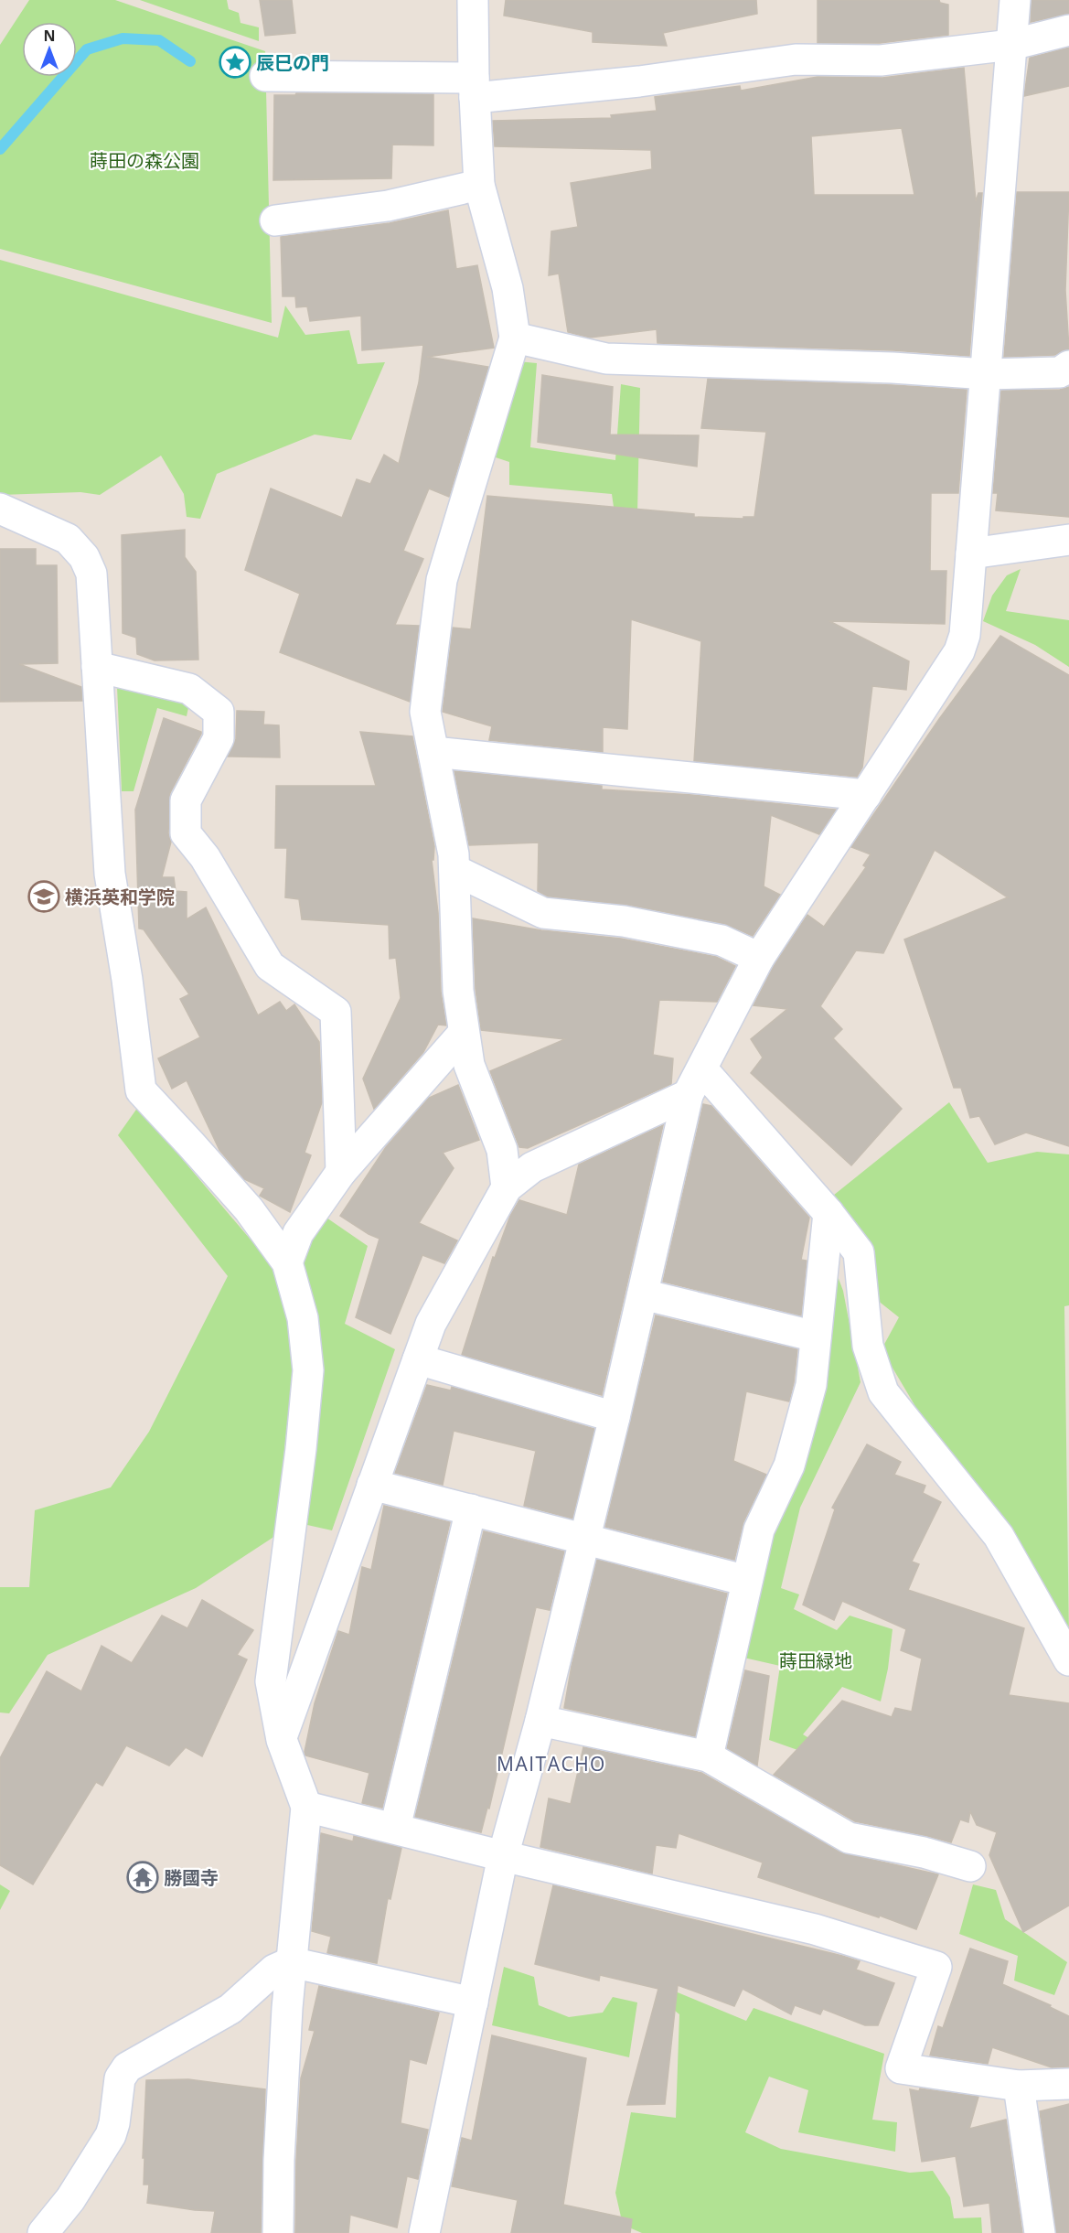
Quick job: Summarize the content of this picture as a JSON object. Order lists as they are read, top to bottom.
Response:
{
  "districts": ["MAITACHO"],
  "parks": ["蒔田の森公園", "蒔田緑地"],
  "places": {
    "place": ["辰巳の門"],
    "school or university": ["横浜英和学院"],
    "temple": ["勝國寺"]
  },
  "north": "top"
}
